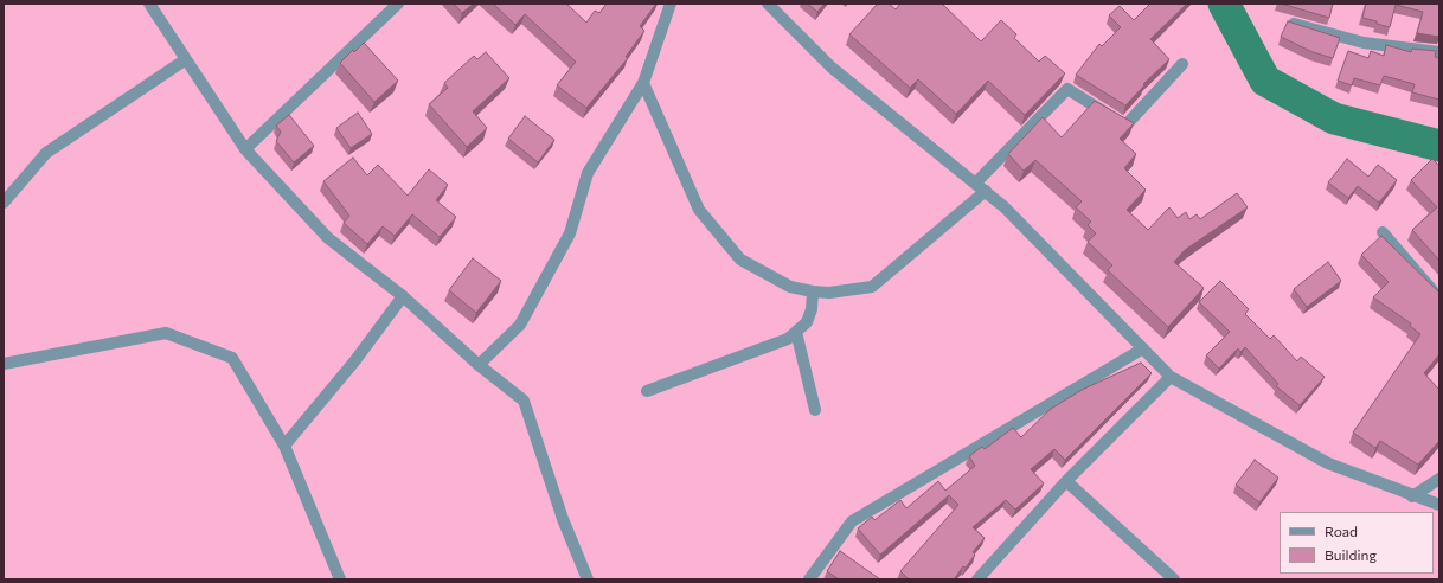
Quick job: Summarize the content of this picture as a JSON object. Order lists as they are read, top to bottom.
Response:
{
  "legend": ["Road", "Building"]
}
